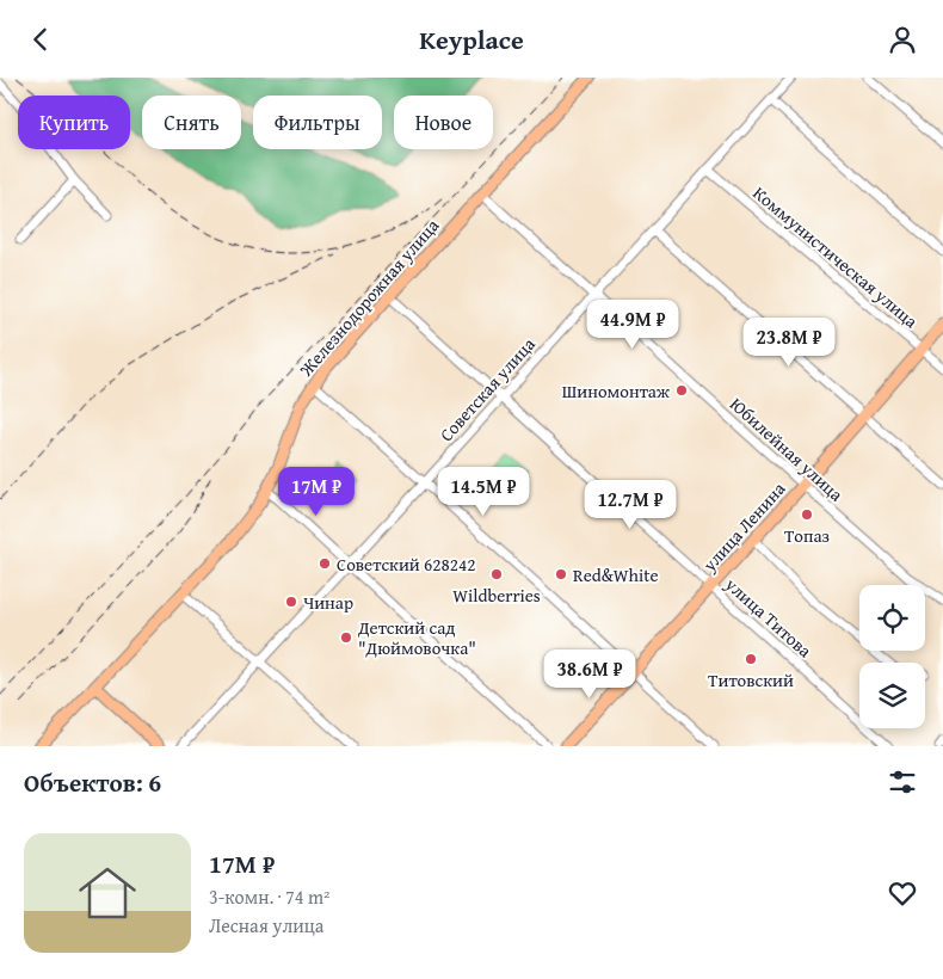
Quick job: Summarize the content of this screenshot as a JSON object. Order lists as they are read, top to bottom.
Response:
{
  "streets": {
    "main road": ["Железнодорожная улица", "улица Ленина"],
    "street": [
      "Коммунистическая улица",
      "Советская улица",
      "Юбилейная улица",
      "улица Титова"
    ]
  },
  "crossings": [
    ["Коммунистическая улица", "Советская улица"],
    ["Коммунистическая улица", "улица Ленина"],
    ["Железнодорожная улица", "Юбилейная улица"],
    ["Железнодорожная улица", "улица Титова"],
    ["Советская улица", "Юбилейная улица"],
    ["Советская улица", "улица Титова"],
    ["Юбилейная улица", "улица Ленина"],
    ["улица Ленина", "улица Титова"]
  ],
  "places": [
    "Шиномонтаж",
    "Топаз",
    "Советский 628242",
    "Wildberries",
    "Red&White",
    "Чинар",
    "Детский сад \"Дюймовочка\"",
    "Титовский"
  ],
  "page": {
    "header": "Keyplace",
    "chip": [
      "Купить",
      "Снять",
      "Фильтры",
      "Новое"
    ],
    "price": [
      "44.9M ₽",
      "23.8M ₽",
      "17M ₽",
      "14.5M ₽",
      "12.7M ₽",
      "38.6M ₽"
    ],
    "heading": "Объектов: 6",
    "list": [
      {
        "name": "17M ₽",
        "note": "3-комн. · 74 m² · Лесная улица"
      }
    ]
  }
}
